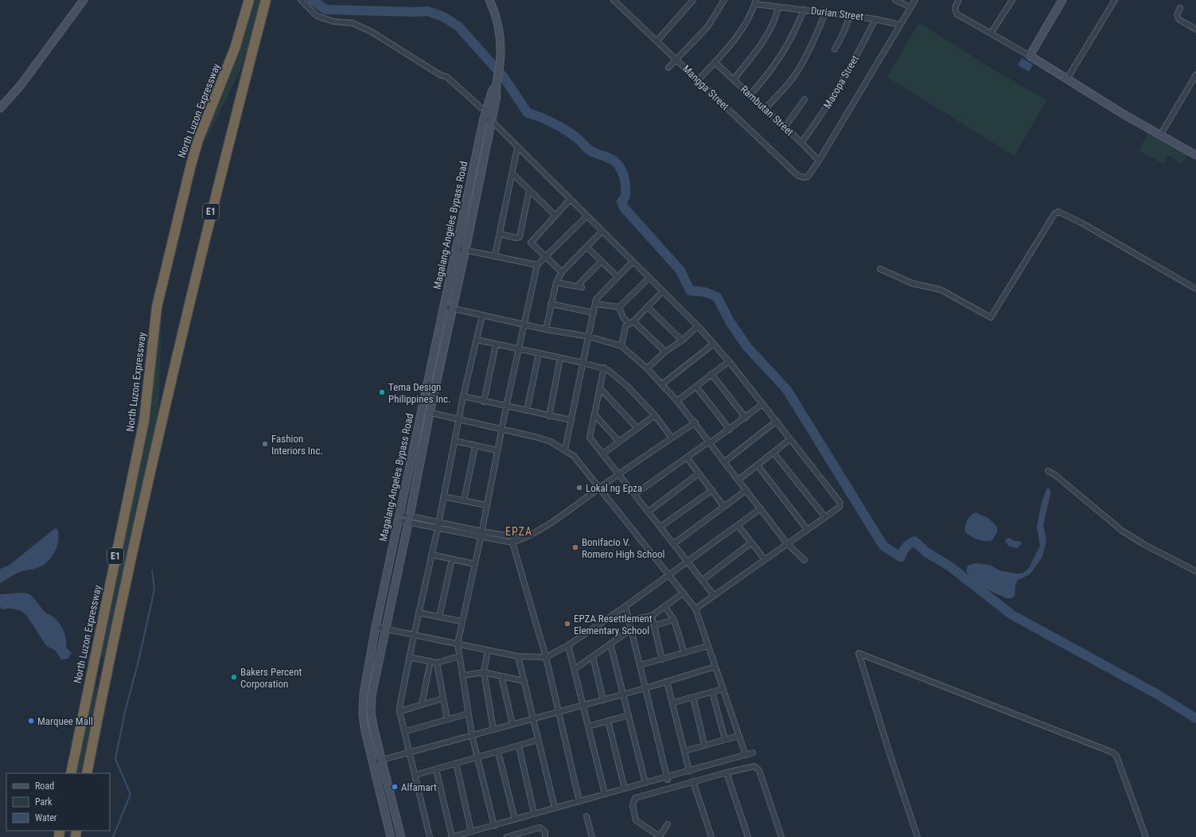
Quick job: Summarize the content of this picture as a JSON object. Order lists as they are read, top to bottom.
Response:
{
  "streets": {
    "highway": ["North Luzon Expressway", "E1"],
    "street": [
      "Durian Street",
      "Macopa Street",
      "Mangga Street",
      "Rambutan Street",
      "Magalang-Angeles Bypass Road"
    ]
  },
  "crossings": [
    ["Durian Street", "Macopa Street"],
    ["Macopa Street", "Rambutan Street"],
    ["Mangga Street", "Rambutan Street"]
  ],
  "districts": ["EPZA"],
  "places": [
    "Tema Design Philippines Inc.",
    "Fashion Interiors Inc.",
    "Lokal ng Epza",
    "Bonifacio V. Romero High School",
    "EPZA Resettlement Elementary School",
    "Bakers Percent Corporation",
    "Marquee Mall",
    "Alfamart"
  ],
  "legend": ["Road", "Park", "Water"]
}
